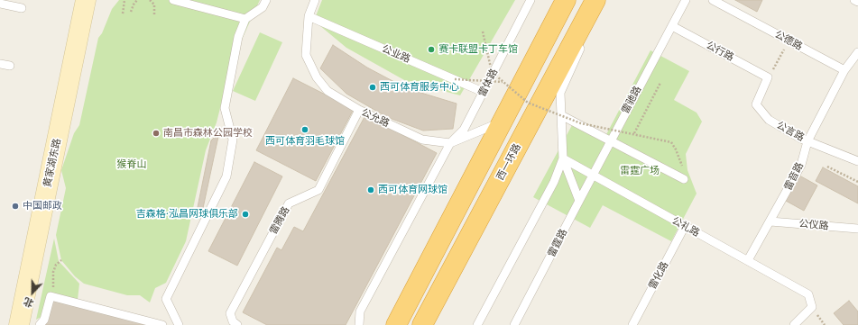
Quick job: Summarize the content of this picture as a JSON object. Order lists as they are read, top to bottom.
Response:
{
  "streets": {
    "highway": ["西一环路"],
    "main road": ["黄家湖东路"],
    "lane": [
      "公德路",
      "公行路",
      "公业路",
      "雷体路",
      "雷驰路",
      "公允路",
      "公言路",
      "雷音路",
      "雷腾路",
      "公仪路",
      "公礼路",
      "雷霆路",
      "雷化路"
    ]
  },
  "crossings": [
    ["公德路", "雷音路"],
    ["公行路", "雷驰路"],
    ["公行路", "公言路"],
    ["公业路", "雷体路"],
    ["公业路", "公允路"],
    ["雷体路", "公允路"],
    ["雷驰路", "公礼路"],
    ["雷驰路", "雷霆路"],
    ["公允路", "雷腾路"],
    ["公言路", "雷音路"],
    ["雷音路", "公仪路"],
    ["雷音路", "公礼路"],
    ["公礼路", "雷化路"]
  ],
  "parks": ["猴脊山", "雷霆广场"],
  "places": [
    "赛卡联盟卡丁车馆",
    "西可体育服务中心",
    "西可体育羽毛球馆",
    "南昌市森林公园学校",
    "西可体育网球馆",
    "中国邮政",
    "吉森格·泓昌网球俱乐部"
  ],
  "north": "bottom"
}
